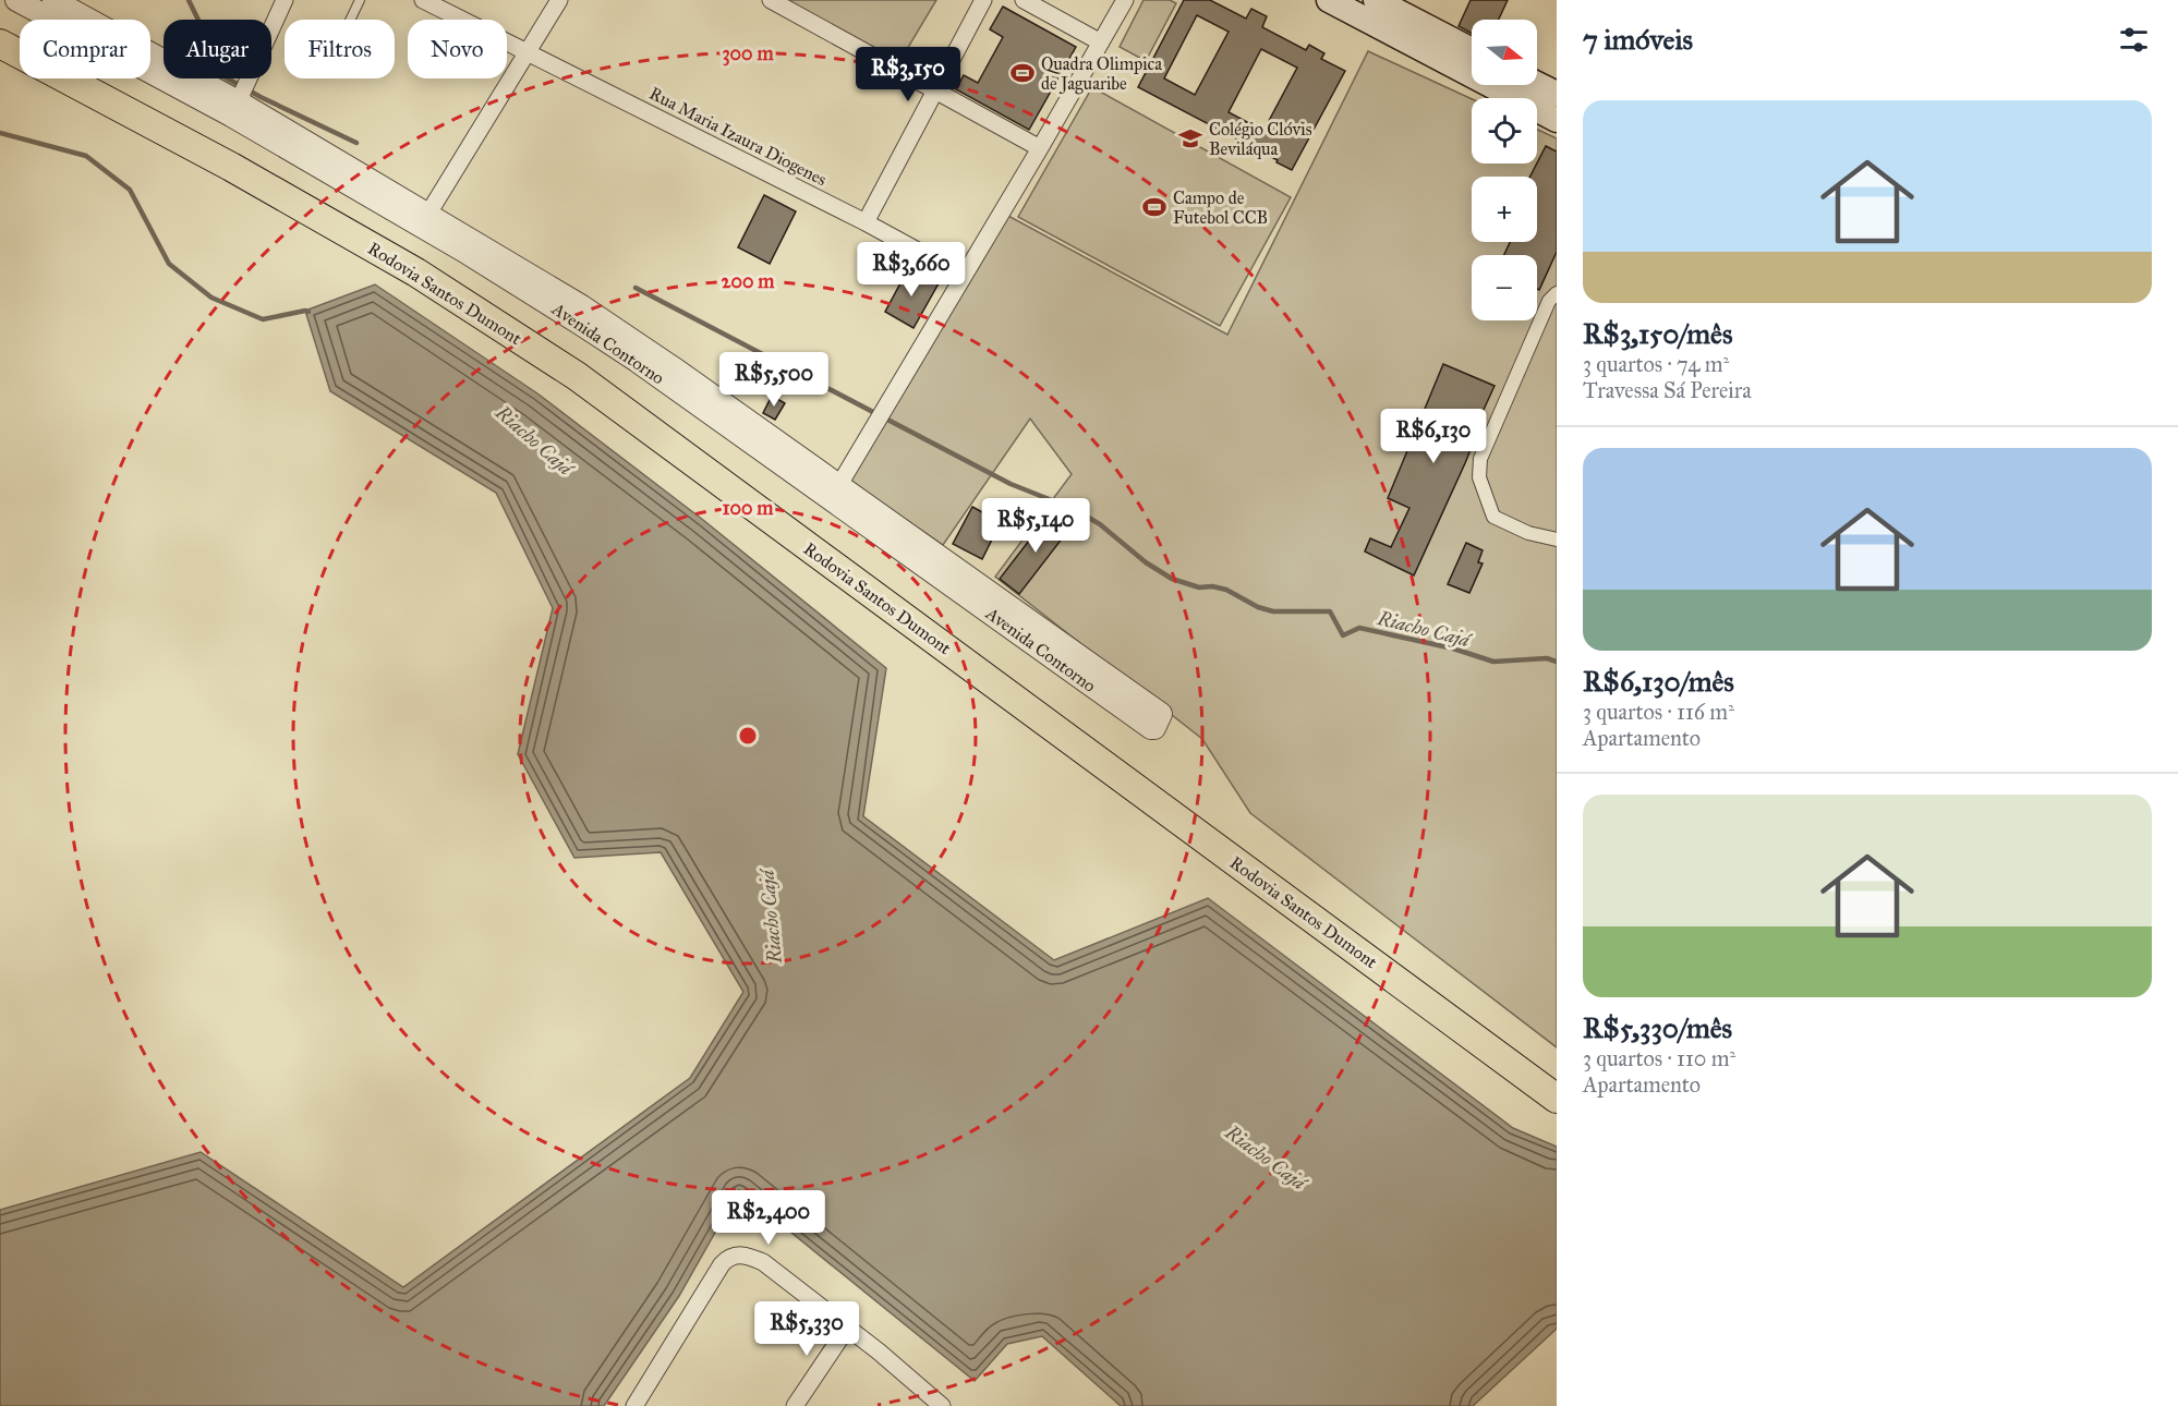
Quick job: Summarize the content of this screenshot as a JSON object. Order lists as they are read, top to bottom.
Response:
{
  "streets": {
    "highway": ["Rodovia Santos Dumont"],
    "street": ["Rua Maria Izaura Diogenes"]
  },
  "water": ["Riacho Cajá"],
  "places": {
    "sports": ["Quadra Olimpica de Jaguaribe", "Campo de Futebol CCB"],
    "school or university": ["Colégio Clóvis Beviláqua"]
  },
  "north": "right",
  "page": {
    "heading": "7 imóveis",
    "map_buttons": ["+", "−"],
    "chip": [
      "Comprar",
      "Alugar",
      "Filtros",
      "Novo"
    ],
    "price": [
      "R$3,150",
      "R$3,660",
      "R$5,500",
      "R$6,130",
      "R$5,140",
      "R$2,400",
      "R$5,330"
    ],
    "list": [
      {
        "name": "R$3,150/mês",
        "note": "3 quartos · 74 m² · Travessa Sá Pereira"
      },
      {
        "name": "R$6,130/mês",
        "note": "3 quartos · 116 m² · Apartamento"
      },
      {
        "name": "R$5,330/mês",
        "note": "3 quartos · 110 m² · Apartamento"
      }
    ]
  },
  "rings": ["300 m", "200 m", "100 m"]
}
